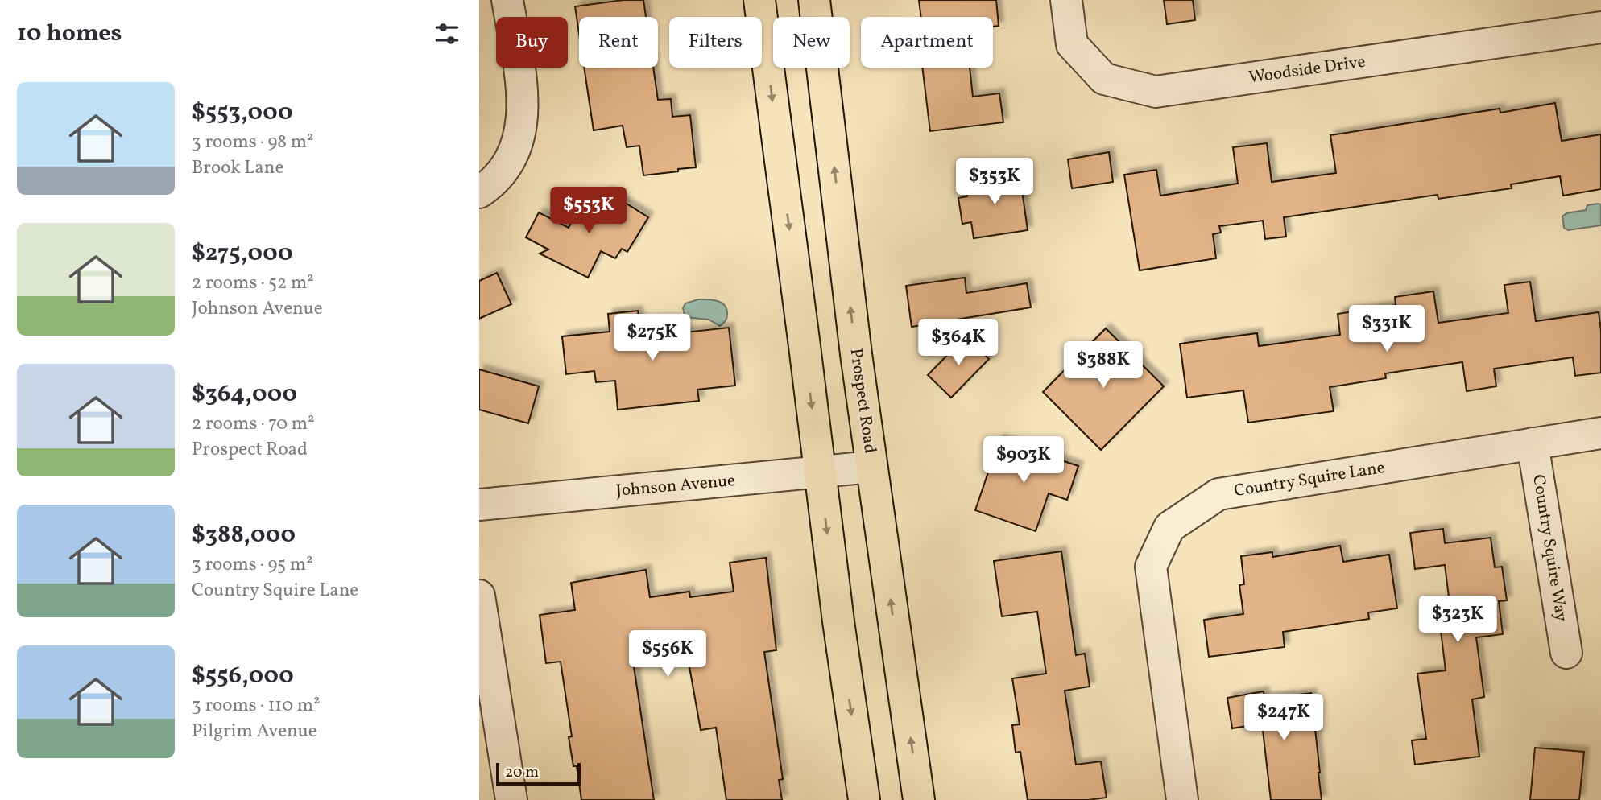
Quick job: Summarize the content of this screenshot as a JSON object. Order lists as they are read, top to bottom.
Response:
{
  "streets": {
    "main road": ["Prospect Road"],
    "street": [
      "Woodside Drive",
      "Country Squire Lane",
      "Johnson Avenue",
      "Country Squire Way"
    ]
  },
  "crossings": [
    ["Prospect Road", "Johnson Avenue"],
    ["Country Squire Lane", "Country Squire Way"]
  ],
  "scale_bar": "20 m",
  "page": {
    "heading": "10 homes",
    "chip": [
      "Buy",
      "Rent",
      "Filters",
      "New",
      "Apartment"
    ],
    "list": [
      {
        "name": "$553,000",
        "note": "3 rooms · 98 m² · Brook Lane"
      },
      {
        "name": "$275,000",
        "note": "2 rooms · 52 m² · Johnson Avenue"
      },
      {
        "name": "$364,000",
        "note": "2 rooms · 70 m² · Prospect Road"
      },
      {
        "name": "$388,000",
        "note": "3 rooms · 95 m² · Country Squire Lane"
      },
      {
        "name": "$556,000",
        "note": "3 rooms · 110 m² · Pilgrim Avenue"
      }
    ],
    "price": [
      "$353K",
      "$553K",
      "$331K",
      "$275K",
      "$364K",
      "$388K",
      "$903K",
      "$323K",
      "$556K",
      "$247K"
    ],
    "scale": "20 m"
  }
}
